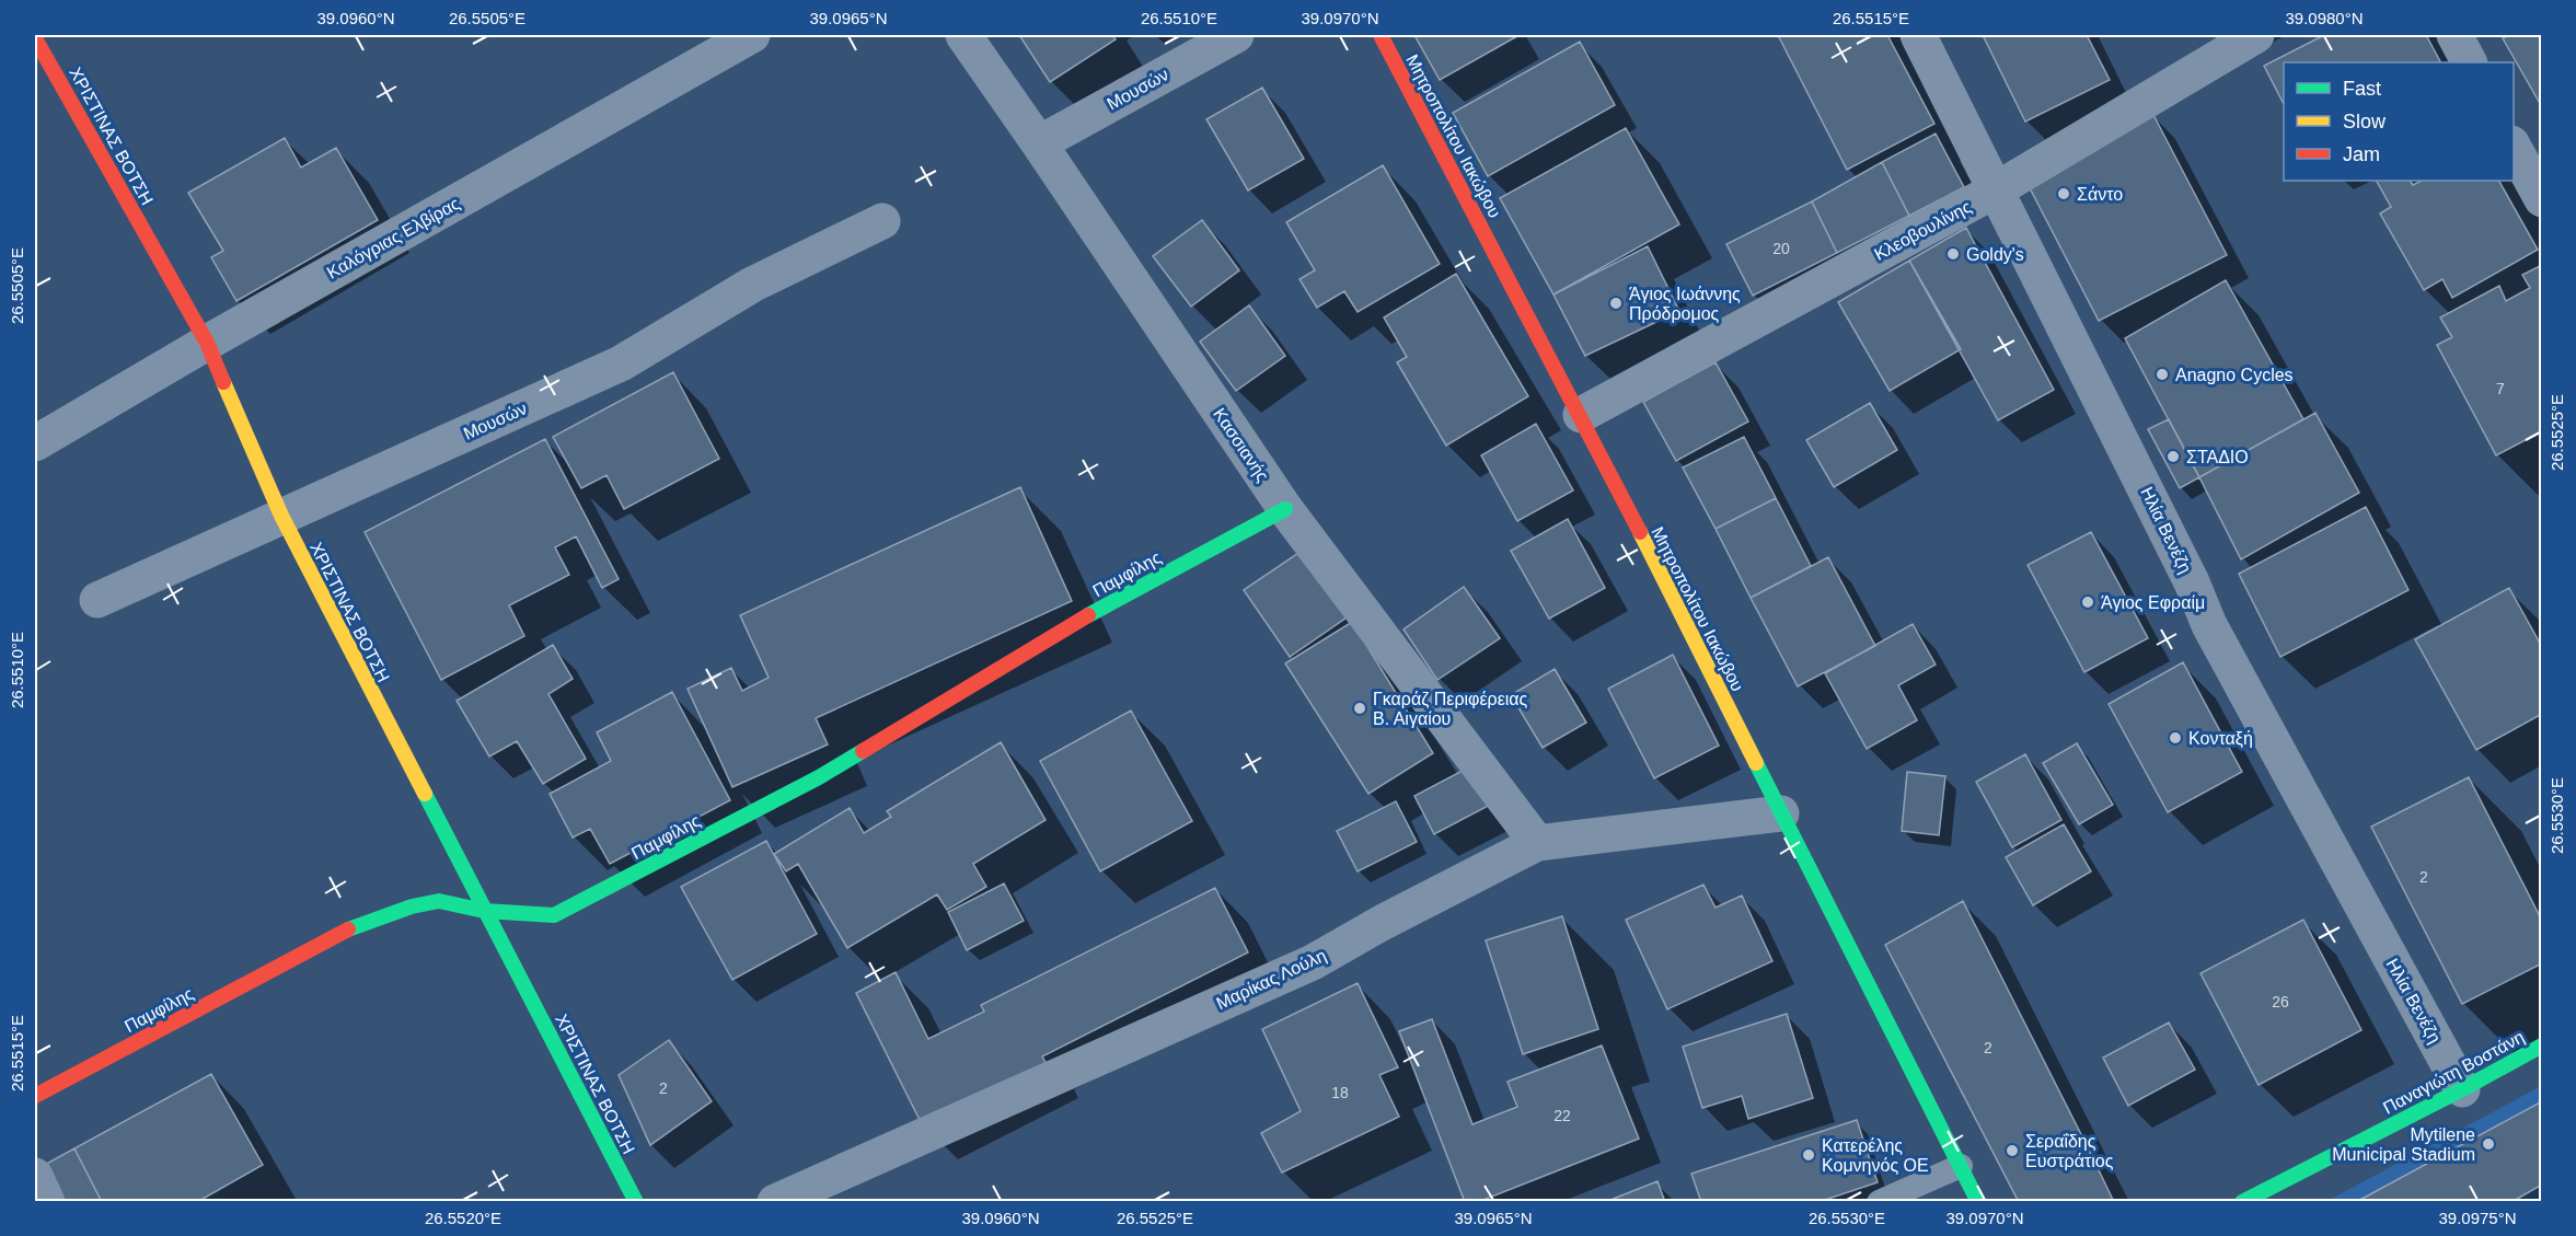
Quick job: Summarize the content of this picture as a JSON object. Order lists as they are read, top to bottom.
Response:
{
  "streets": {
    "street": [
      "Μουσών",
      "ΧΡΙΣΤΙΝΑΣ ΒΟΤΣΗ",
      "Μητροπολίτου Ιακώβου",
      "Κλεοβουλίνης",
      "Καλόγριας Ελβίρας",
      "Κασσιανής",
      "Ηλία Βενέζη",
      "Παμφίλης",
      "Μαρίκας Λούλη",
      "Παναγιώτη Βοστάνη"
    ]
  },
  "crossings": [
    ["Μουσών", "ΧΡΙΣΤΙΝΑΣ ΒΟΤΣΗ"],
    ["Μουσών", "Κασσιανής"],
    ["ΧΡΙΣΤΙΝΑΣ ΒΟΤΣΗ", "Καλόγριας Ελβίρας"],
    ["ΧΡΙΣΤΙΝΑΣ ΒΟΤΣΗ", "Παμφίλης"],
    ["Μητροπολίτου Ιακώβου", "Κλεοβουλίνης"],
    ["Μητροπολίτου Ιακώβου", "Μαρίκας Λούλη"],
    ["Κλεοβουλίνης", "Ηλία Βενέζη"],
    ["Κασσιανής", "Παμφίλης"],
    ["Κασσιανής", "Μαρίκας Λούλη"],
    ["Ηλία Βενέζη", "Παναγιώτη Βοστάνη"]
  ],
  "places": [
    "Σάντο",
    "Goldy's",
    "Άγιος Ιωάννης Πρόδρομος",
    "Anagno Cycles",
    "ΣΤΑΔΙΟ",
    "Άγιος Εφραίμ",
    "Γκαράζ Περιφέρειας Β. Αιγαίου",
    "Κονταξή",
    "Mytilene Municipal Stadium",
    "Σεραΐδης Ευστράτιος",
    "Κατερέλης Κομνηνός ΟΕ"
  ],
  "house_numbers": [
    "20",
    "7",
    "2",
    "26",
    "2",
    "2",
    "18",
    "22"
  ],
  "legend": ["Fast", "Slow", "Jam"],
  "coordinates": [
    "39.0960°N",
    "26.5505°E",
    "39.0965°N",
    "26.5510°E",
    "39.0970°N",
    "26.5515°E",
    "39.0980°N",
    "26.5525°E",
    "26.5530°E",
    "26.5520°E",
    "39.0975°N"
  ]
}
